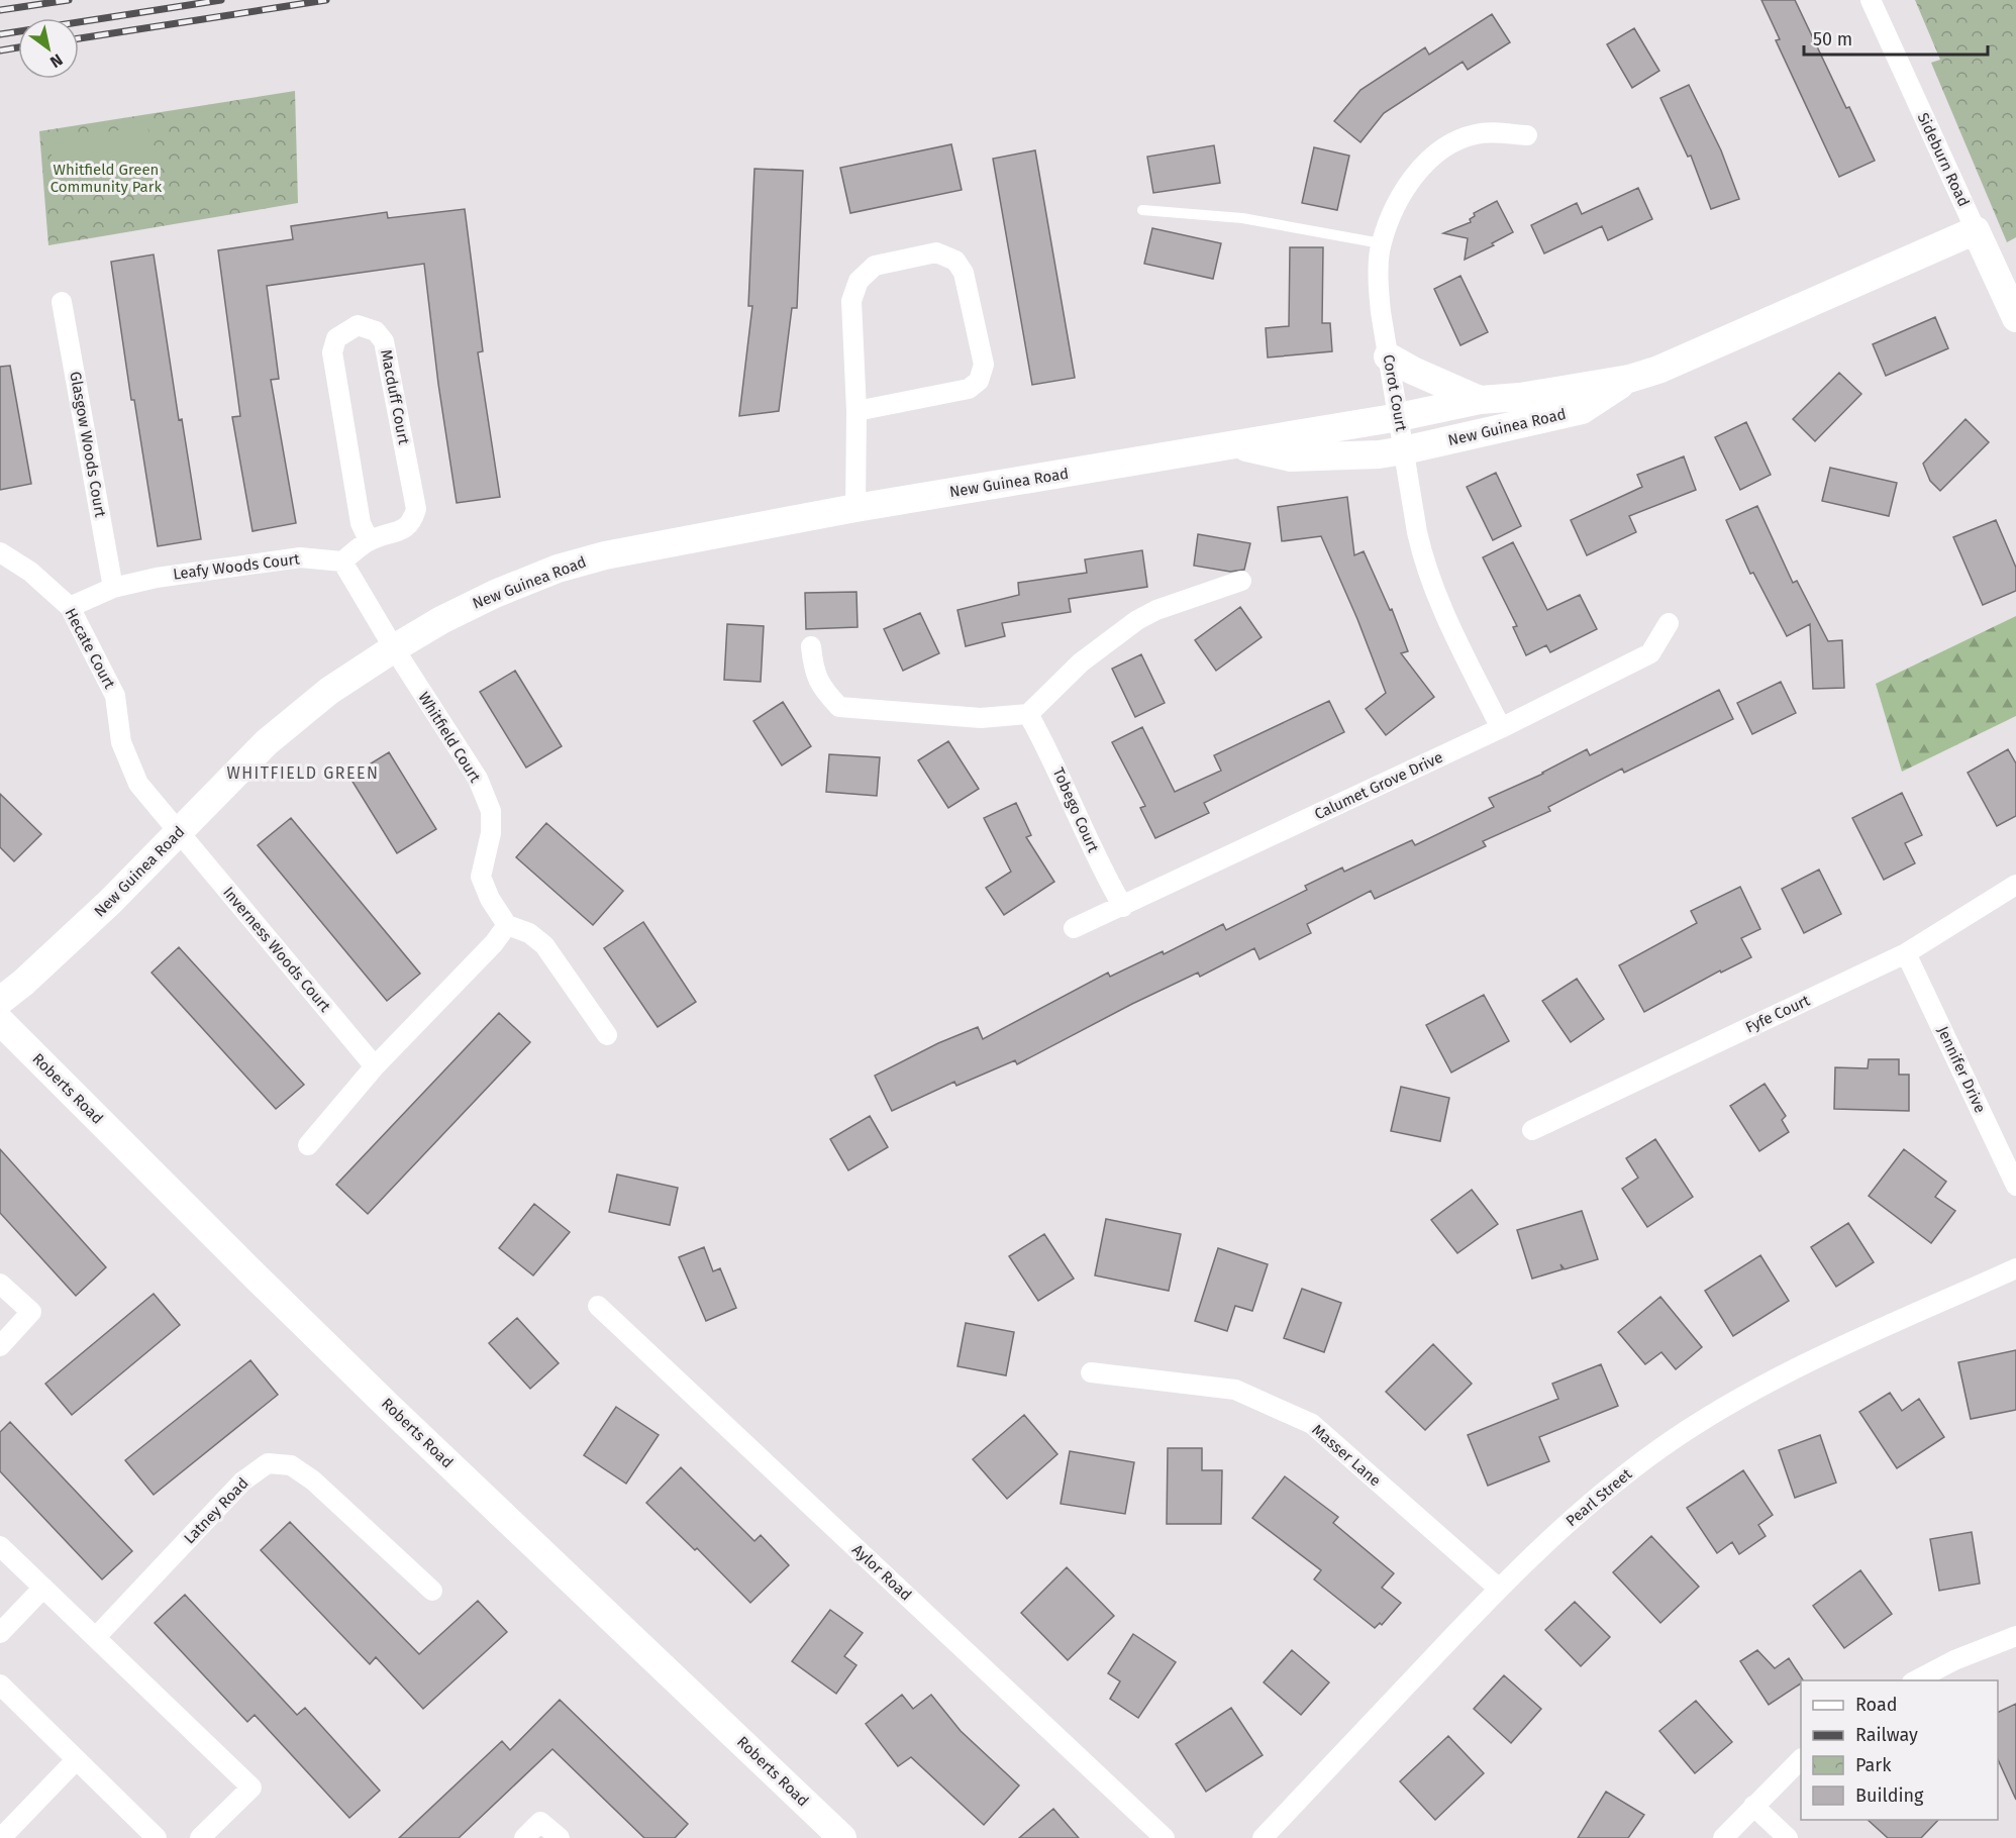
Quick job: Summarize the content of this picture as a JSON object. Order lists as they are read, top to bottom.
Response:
{
  "streets": {
    "street": [
      "Sideburn Road",
      "Corot Court",
      "Macduff Court",
      "New Guinea Road",
      "Glasgow Woods Court",
      "Leafy Woods Court",
      "Hecate Court",
      "Whitfield Court",
      "Calumet Grove Drive",
      "Tobego Court",
      "Inverness Woods Court",
      "Fyfe Court",
      "Jennifer Drive",
      "Roberts Road",
      "Masser Lane",
      "Pearl Street",
      "Latney Road",
      "Aylor Road"
    ]
  },
  "crossings": [
    ["Sideburn Road", "New Guinea Road"],
    ["Corot Court", "New Guinea Road"],
    ["Corot Court", "Calumet Grove Drive"],
    ["Macduff Court", "Leafy Woods Court"],
    ["New Guinea Road", "Hecate Court"],
    ["New Guinea Road", "Whitfield Court"],
    ["New Guinea Road", "Inverness Woods Court"],
    ["Glasgow Woods Court", "Leafy Woods Court"],
    ["Leafy Woods Court", "Hecate Court"],
    ["Hecate Court", "Inverness Woods Court"],
    ["Calumet Grove Drive", "Tobego Court"],
    ["Fyfe Court", "Jennifer Drive"],
    ["Masser Lane", "Pearl Street"]
  ],
  "districts": ["WHITFIELD GREEN"],
  "parks": ["Whitfield Green Community Park"],
  "legend": [
    "Road",
    "Railway",
    "Park",
    "Building"
  ],
  "scale_bar": "50 m",
  "north": "bottom right"
}
